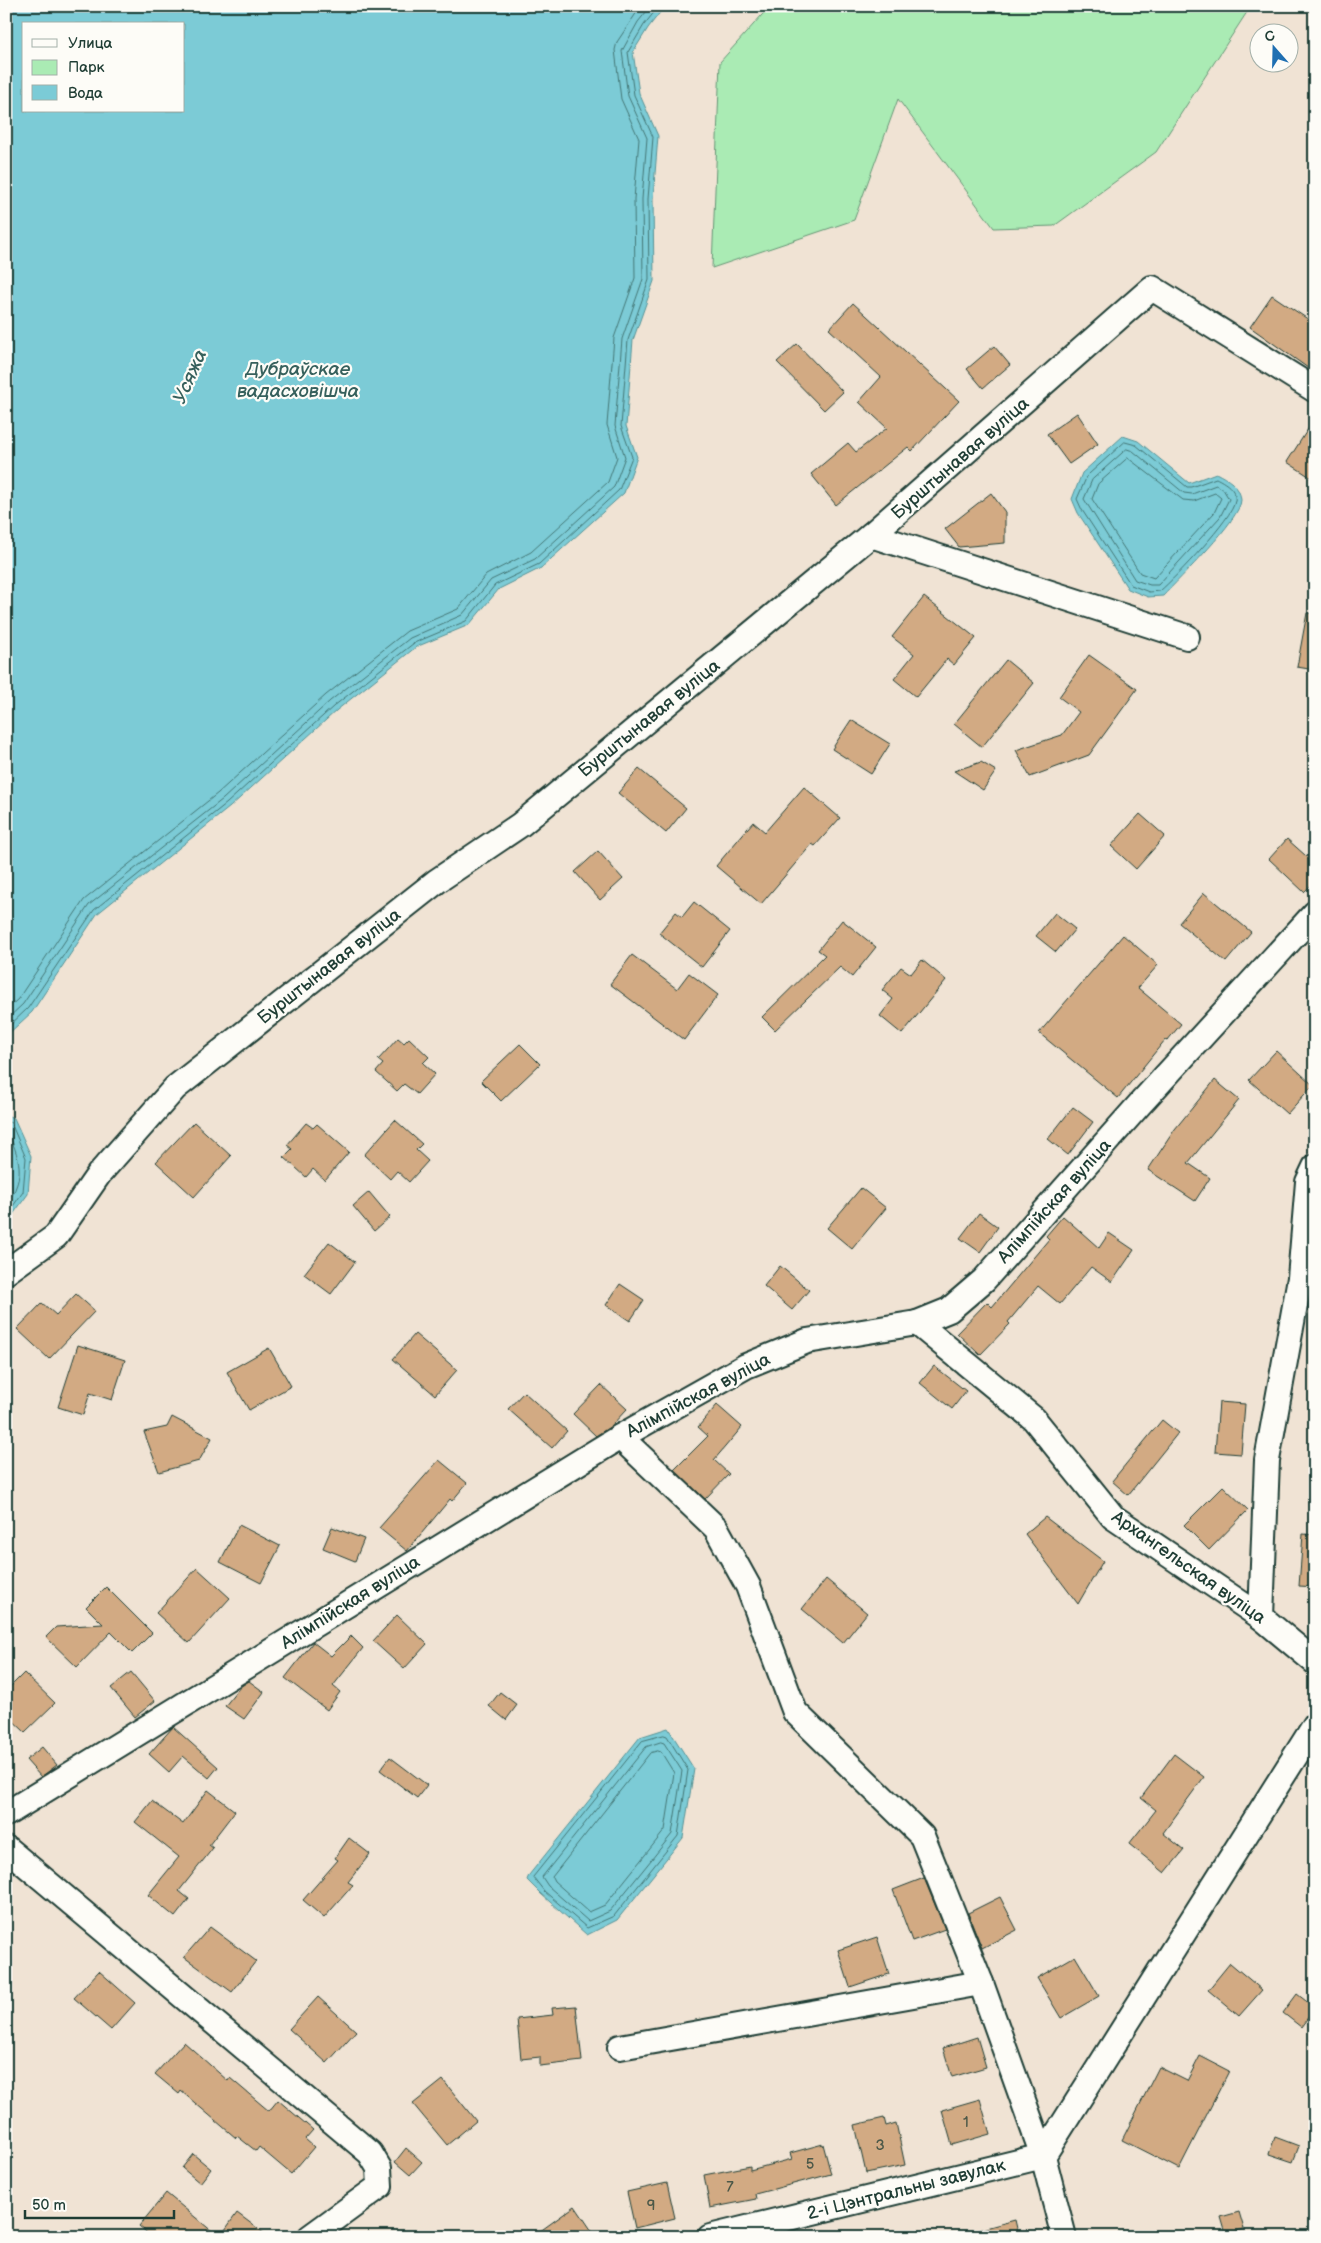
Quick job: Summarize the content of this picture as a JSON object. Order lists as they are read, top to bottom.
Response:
{
  "streets": {
    "street": [
      "Бурштынавая вуліца",
      "Алімпійская вуліца",
      "Архангельская вуліца",
      "2-і Цэнтральны завулак"
    ]
  },
  "crossings": [
    ["Алімпійская вуліца", "Архангельская вуліца"]
  ],
  "water": ["Дубраўскае вадасховішча", "Усяжа"],
  "house_numbers": [
    "1",
    "3",
    "5",
    "7",
    "9"
  ],
  "legend": ["Улица", "Парк", "Вода"],
  "scale_bar": "50 m",
  "north": "top"
}
